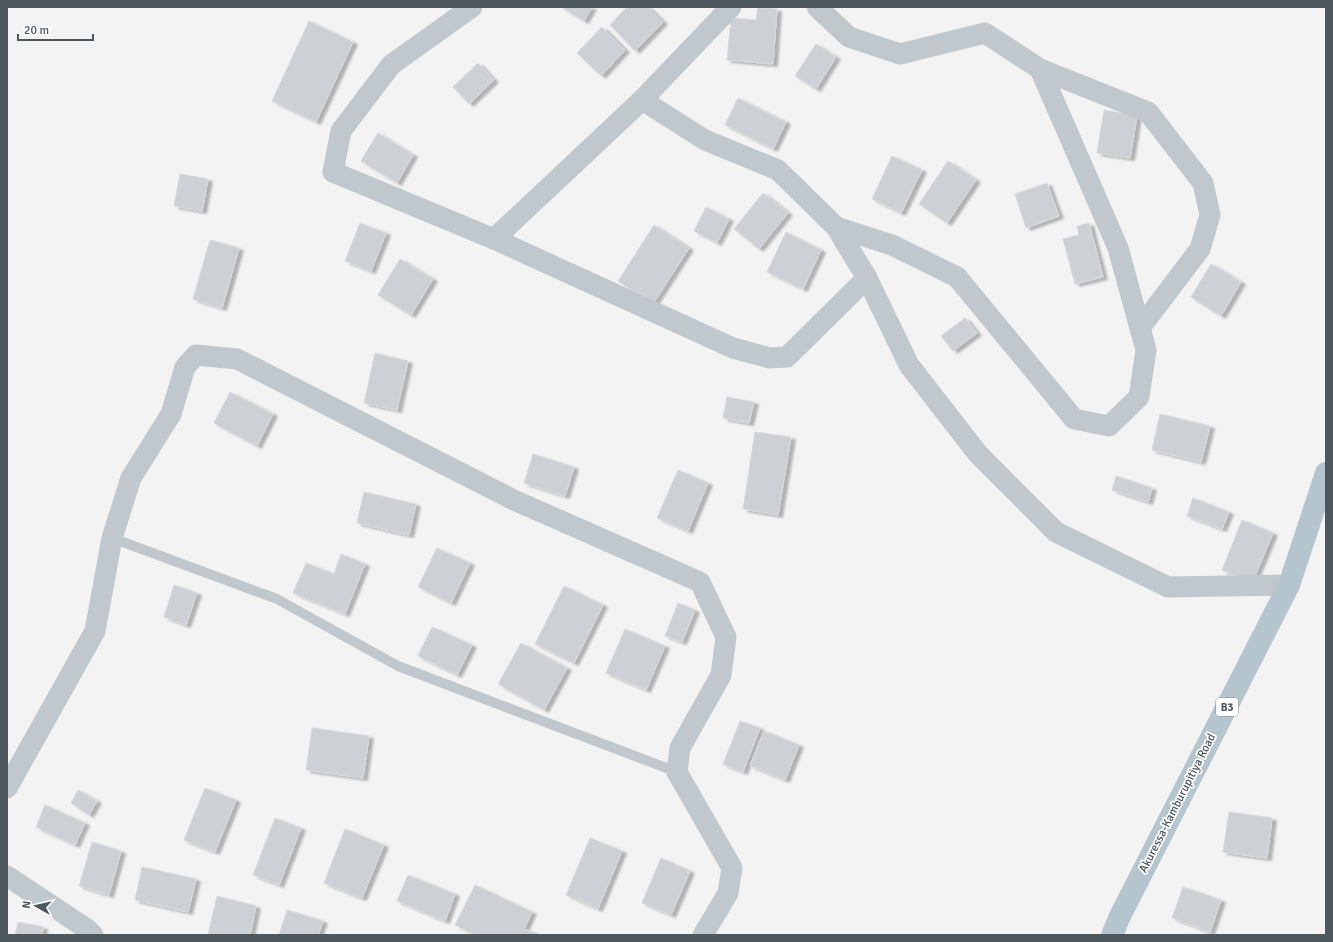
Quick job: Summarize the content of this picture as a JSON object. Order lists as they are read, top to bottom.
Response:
{
  "streets": {
    "main road": ["B3", "Akuressa-Kamburupitiya Road"]
  },
  "scale_bar": "20 m",
  "north": "left"
}
